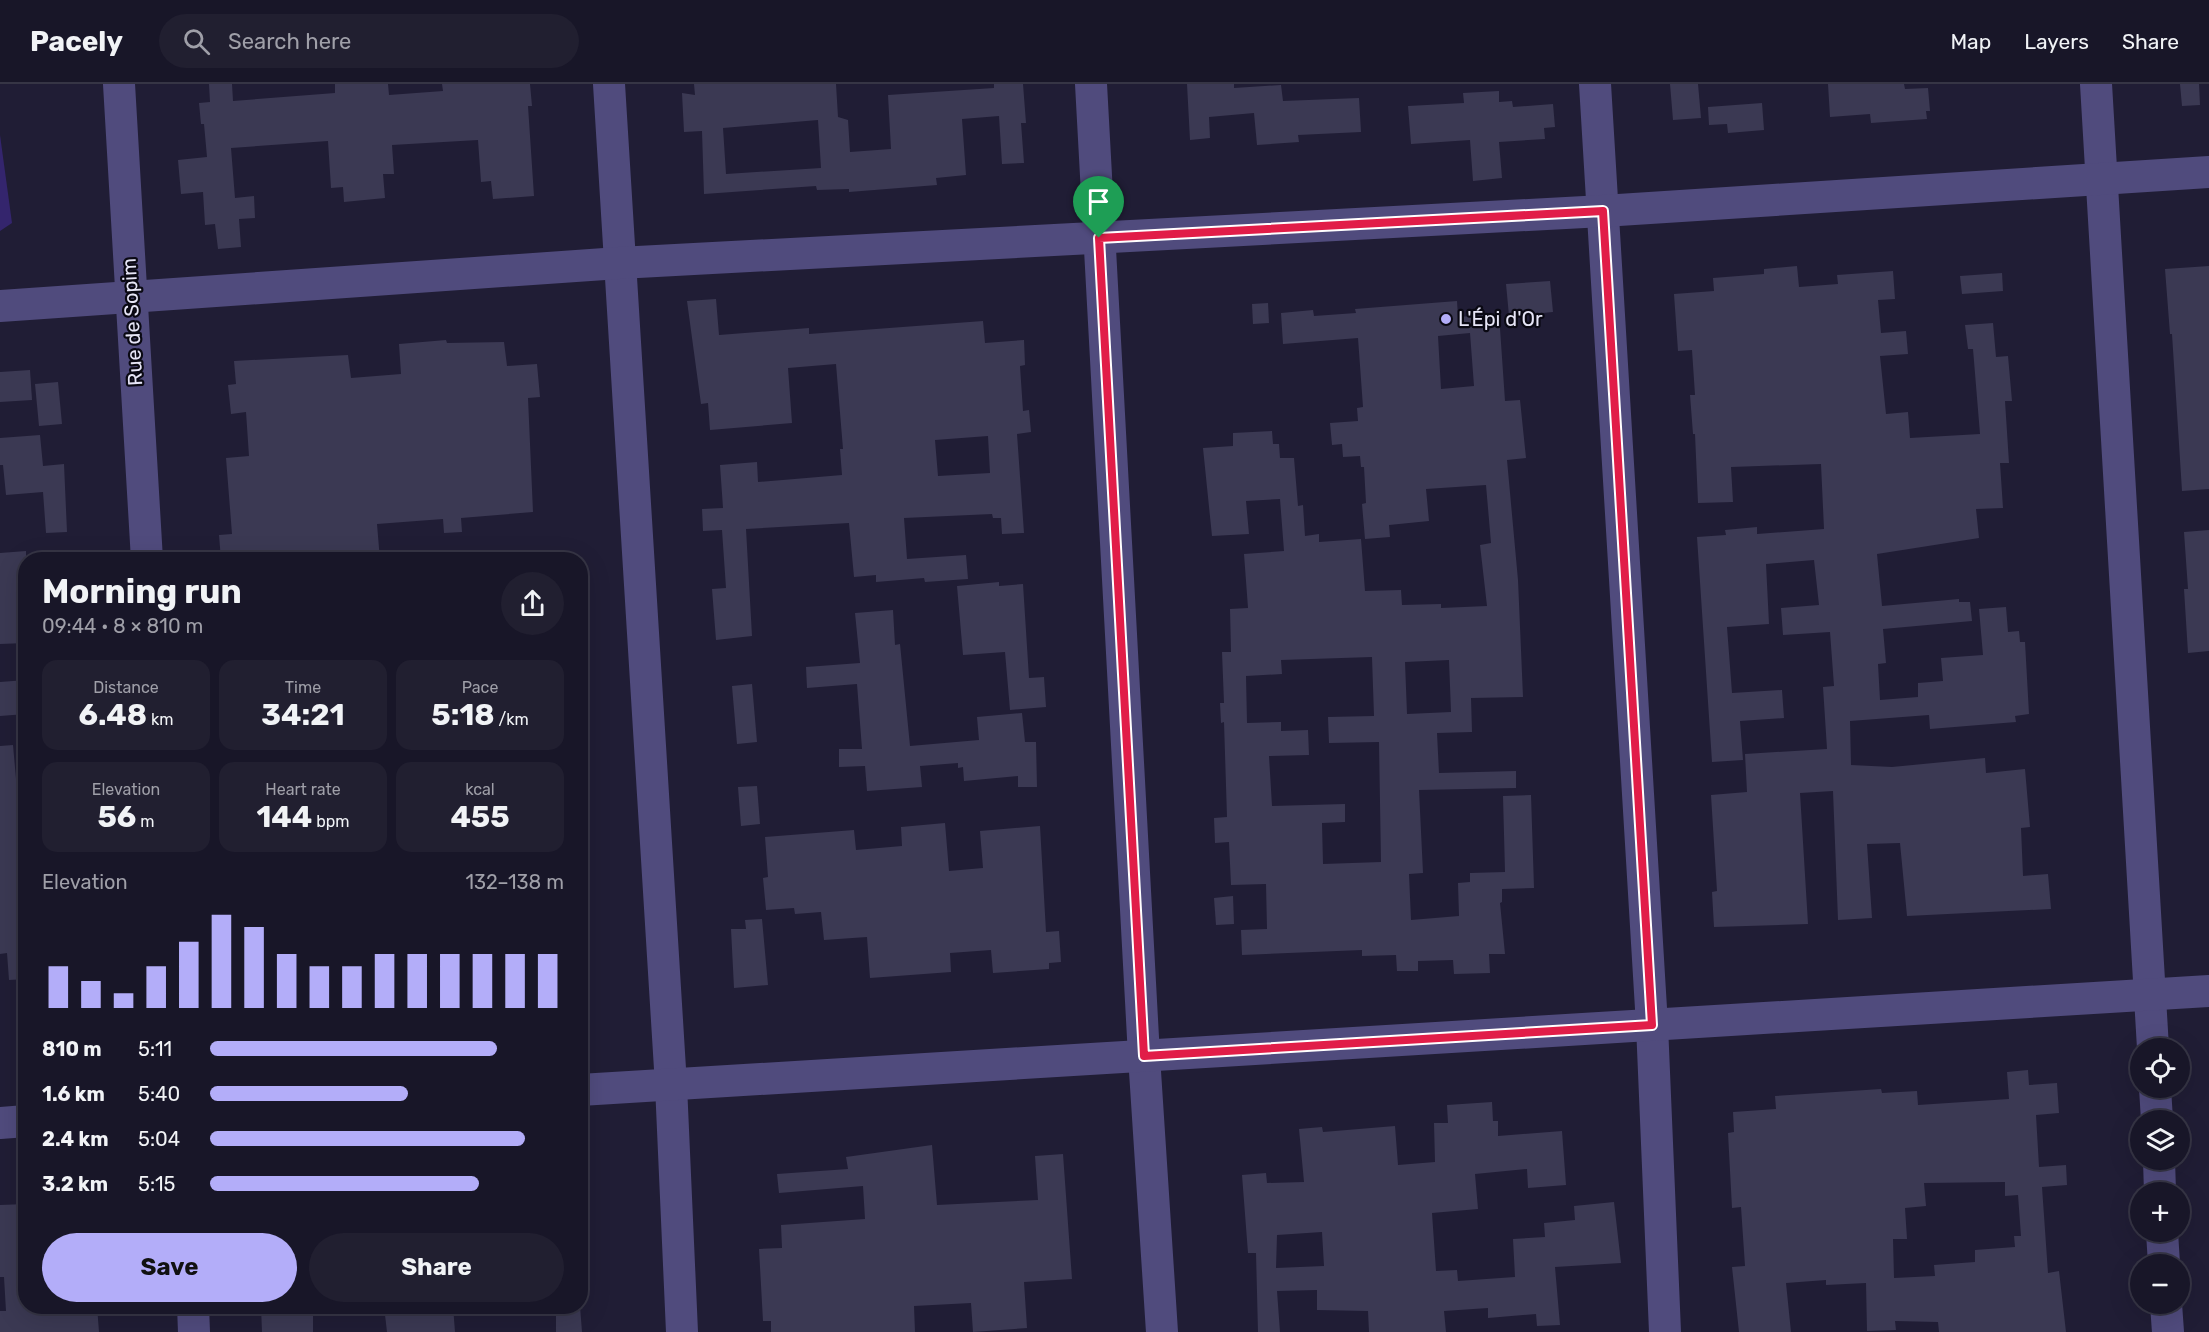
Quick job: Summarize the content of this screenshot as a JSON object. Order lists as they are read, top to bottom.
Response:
{
  "streets": {
    "street": ["Rue de Sopim"]
  },
  "places": ["L'Épi d'Or"],
  "page": {
    "header": "Pacely",
    "search": "Search here",
    "nav": ["Map", "Layers", "Share"],
    "heading": ["Morning run", "09:44 · 8 × 810 m"],
    "stats": [
      ["Distance", "6.48 km"],
      ["Time", "34:21"],
      ["Pace", "5:18 /km"],
      ["Elevation", "56 m"],
      ["Heart rate", "144 bpm"],
      ["kcal", "455"]
    ],
    "chart": ["Elevation", "132–138 m"],
    "list": [
      {
        "name": "810 m",
        "note": "5:11"
      },
      {
        "name": "1.6 km",
        "note": "5:40"
      },
      {
        "name": "2.4 km",
        "note": "5:04"
      },
      {
        "name": "3.2 km",
        "note": "5:15"
      }
    ],
    "map_buttons": ["+", "−"],
    "buttons": ["Save", "Share"]
  }
}
